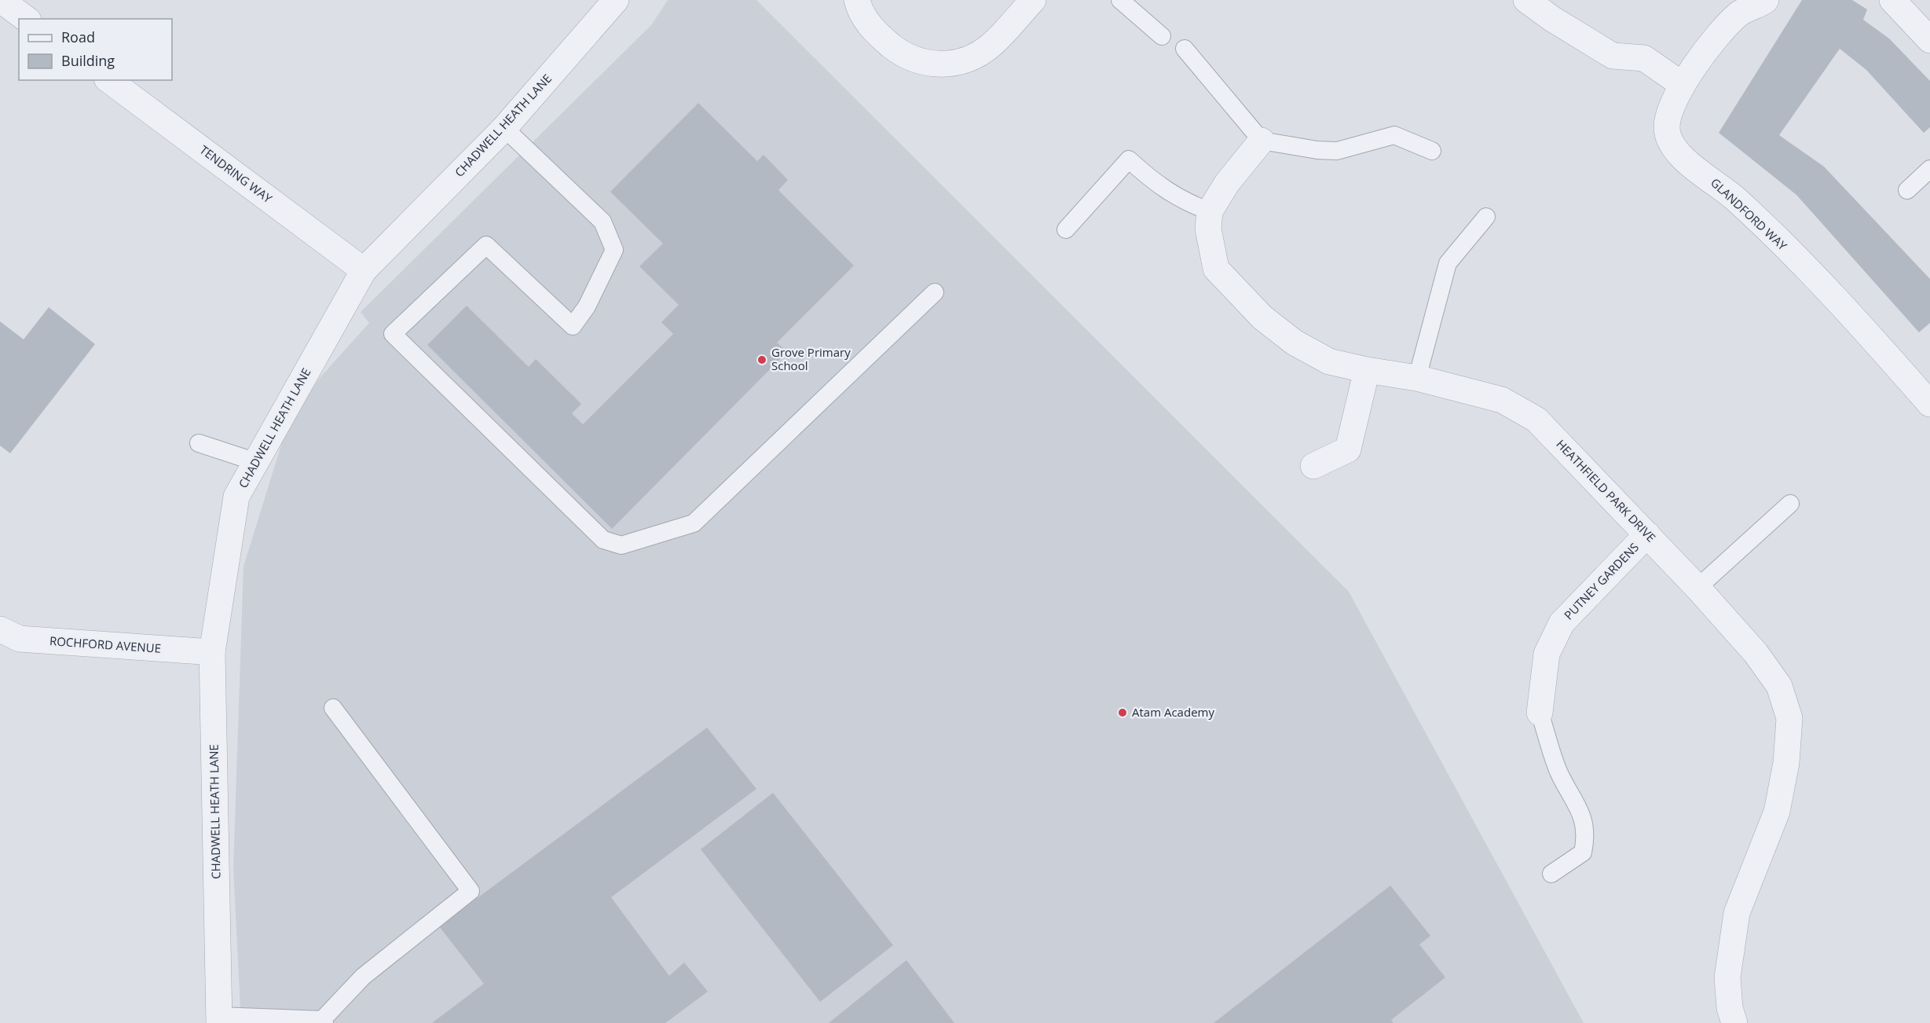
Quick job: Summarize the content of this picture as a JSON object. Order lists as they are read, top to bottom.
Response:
{
  "streets": {
    "street": [
      "CHADWELL HEATH LANE",
      "TENDRING WAY",
      "GLANDFORD WAY",
      "HEATHFIELD PARK DRIVE",
      "PUTNEY GARDENS",
      "ROCHFORD AVENUE"
    ]
  },
  "crossings": [
    ["CHADWELL HEATH LANE", "TENDRING WAY"],
    ["CHADWELL HEATH LANE", "ROCHFORD AVENUE"],
    ["HEATHFIELD PARK DRIVE", "PUTNEY GARDENS"]
  ],
  "places": ["Grove Primary School", "Atam Academy"],
  "legend": ["Road", "Building"]
}
